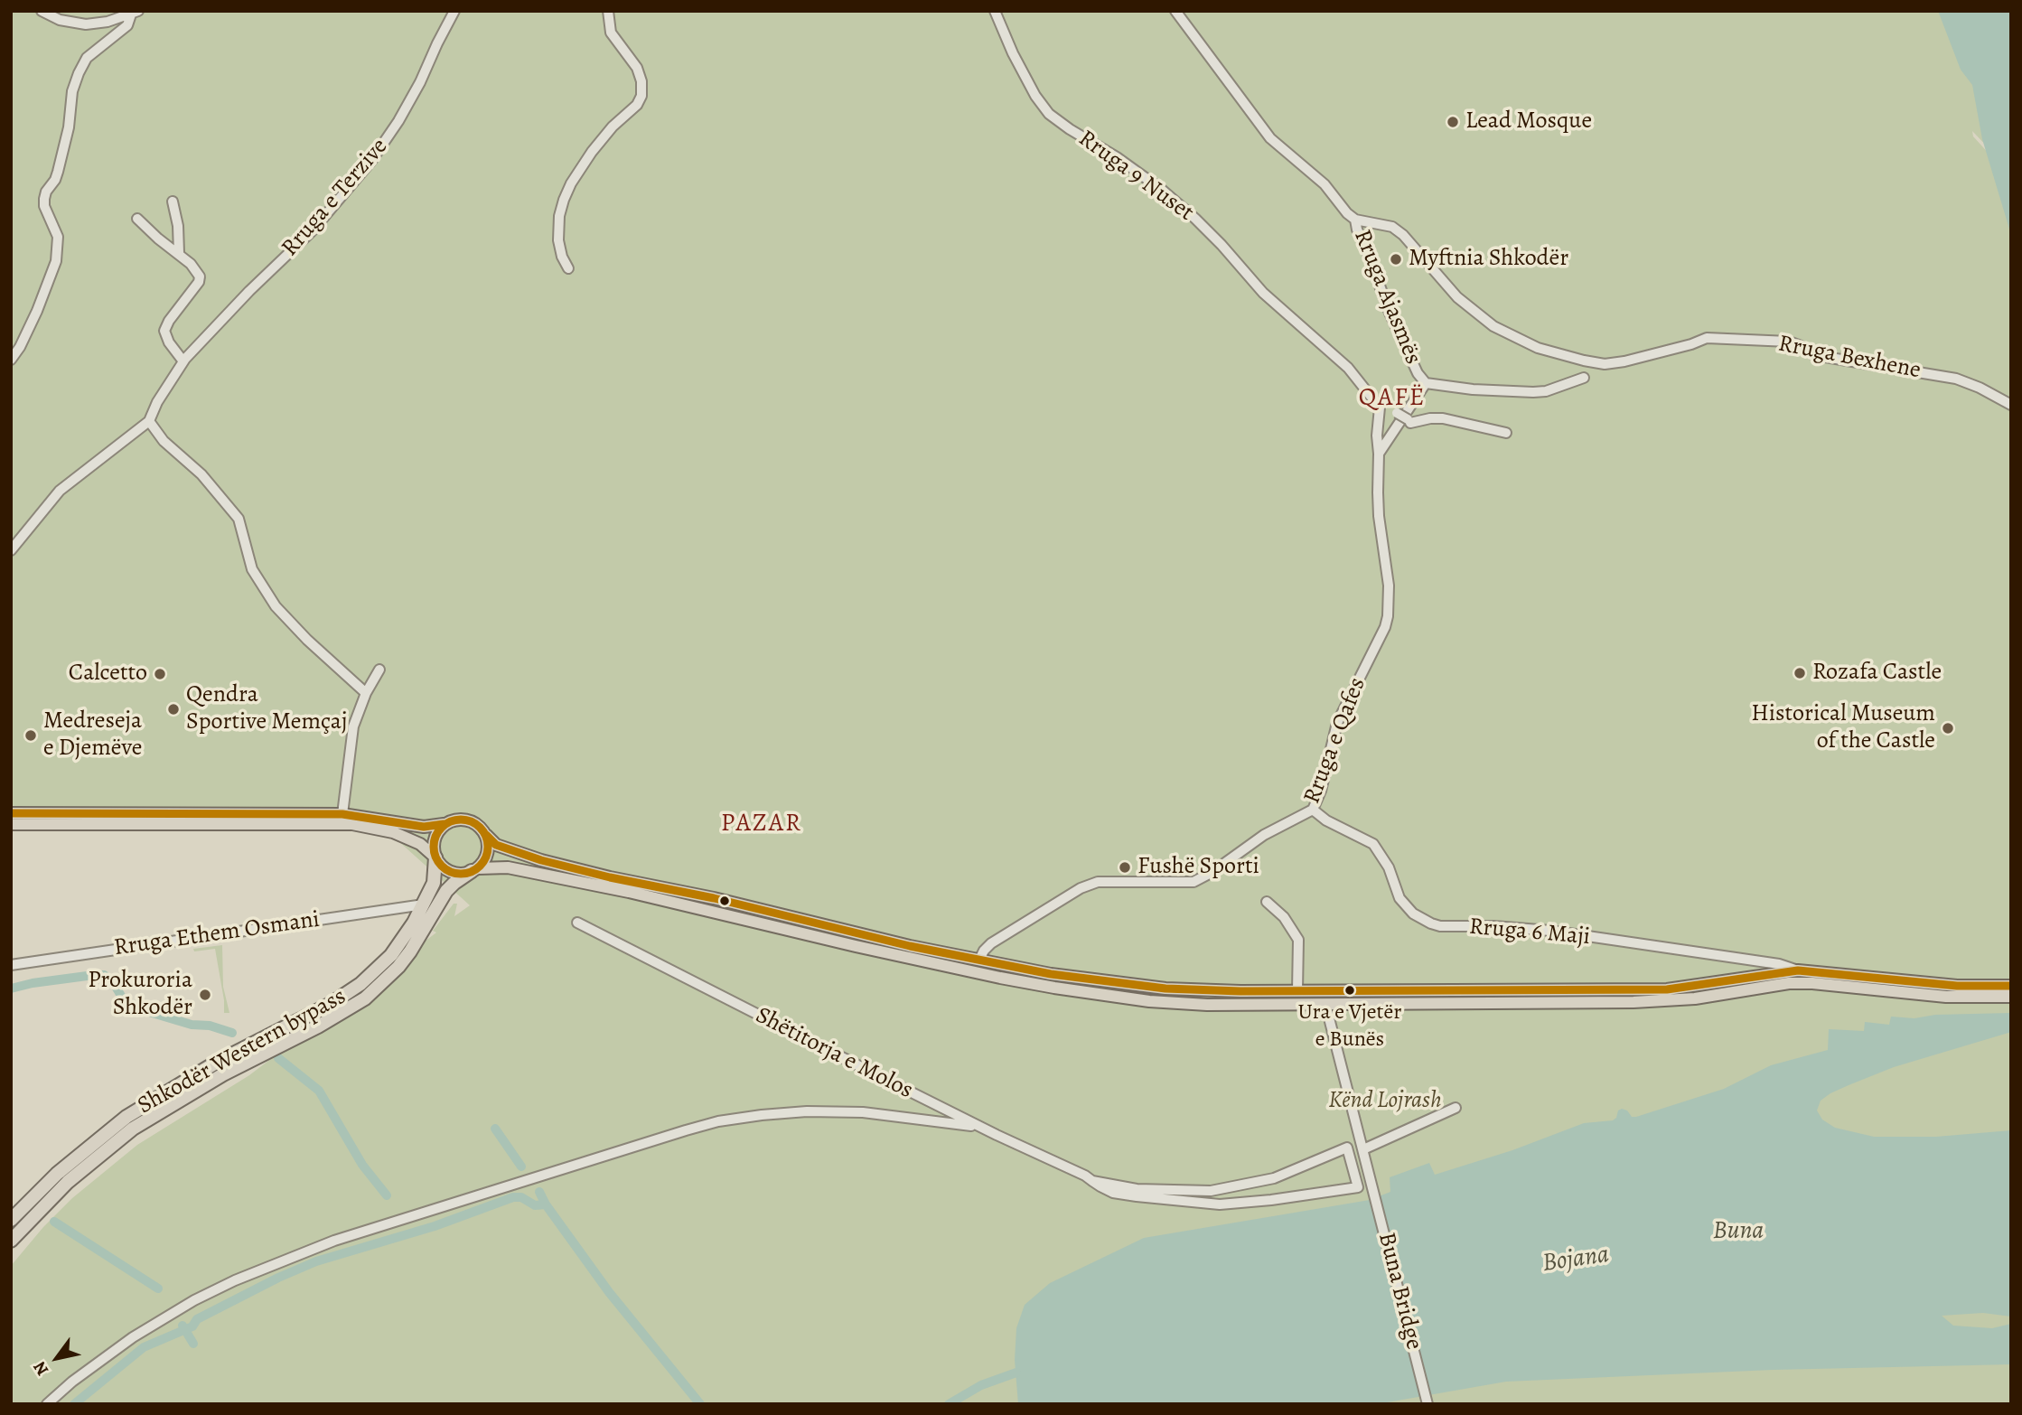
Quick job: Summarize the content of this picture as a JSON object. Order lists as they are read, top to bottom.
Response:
{
  "streets": {
    "highway": ["Shkodër Western bypass"],
    "street": [
      "Rruga 9 Nuset",
      "Rruga e Terzive",
      "Rruga Ajasmës",
      "Rruga Bexhene",
      "Rruga e Qafes",
      "Rruga 6 Maji",
      "Rruga Ethem Osmani",
      "Shëtitorja e Molos",
      "Buna Bridge"
    ]
  },
  "crossings": [
    ["Rruga 9 Nuset", "Rruga e Qafes"],
    ["Rruga Ajasmës", "Rruga Bexhene"],
    ["Rruga e Qafes", "Rruga 6 Maji"],
    ["Rruga Ethem Osmani", "Shkodër Western bypass"]
  ],
  "districts": ["QAFË", "PAZAR"],
  "water": ["Buna", "Bojana"],
  "parks": ["Kënd Lojrash"],
  "places": [
    "Lead Mosque",
    "Myftnia Shkodër",
    "Rozafa Castle",
    "Calcetto",
    "Qendra Sportive Memçaj",
    "Historical Museum of the Castle",
    "Medreseja e Djemëve",
    "Fushë Sporti",
    "Ura e Vjetër e Bunës",
    "Prokuroria Shkodër"
  ],
  "north": "bottom left"
}
